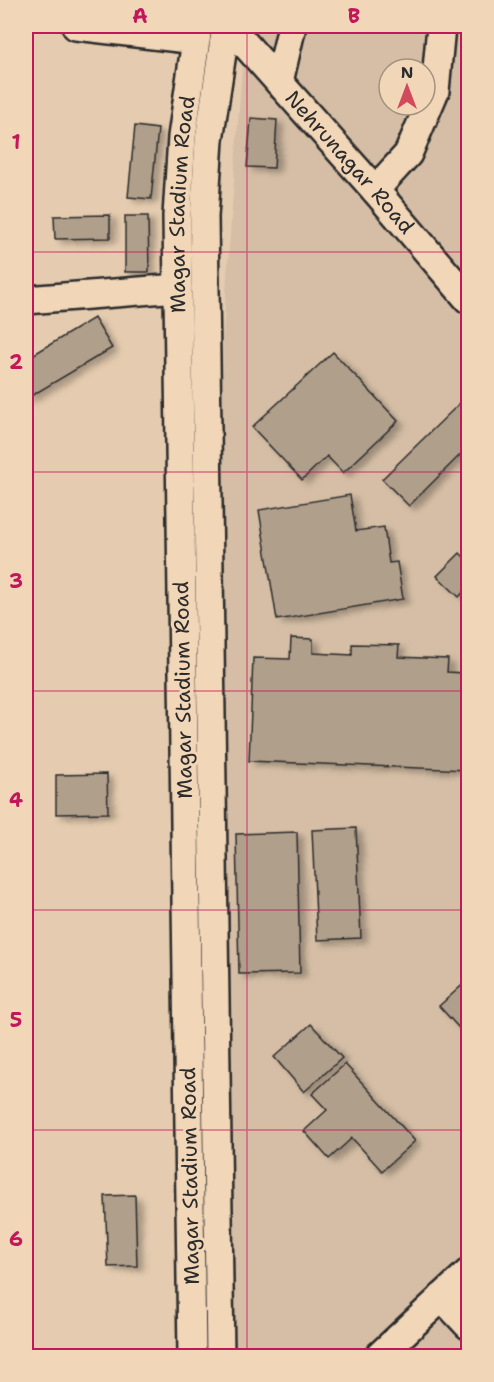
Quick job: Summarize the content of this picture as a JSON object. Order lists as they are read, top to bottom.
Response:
{
  "streets": {
    "street": ["Nehrunagar Road", "Magar Stadium Road"]
  },
  "crossings": [
    ["Nehrunagar Road", "Magar Stadium Road"]
  ],
  "north": "top",
  "grid": {
    "columns": ["A", "B"],
    "rows": [
      "1",
      "2",
      "3",
      "4",
      "5",
      "6"
    ]
  }
}
